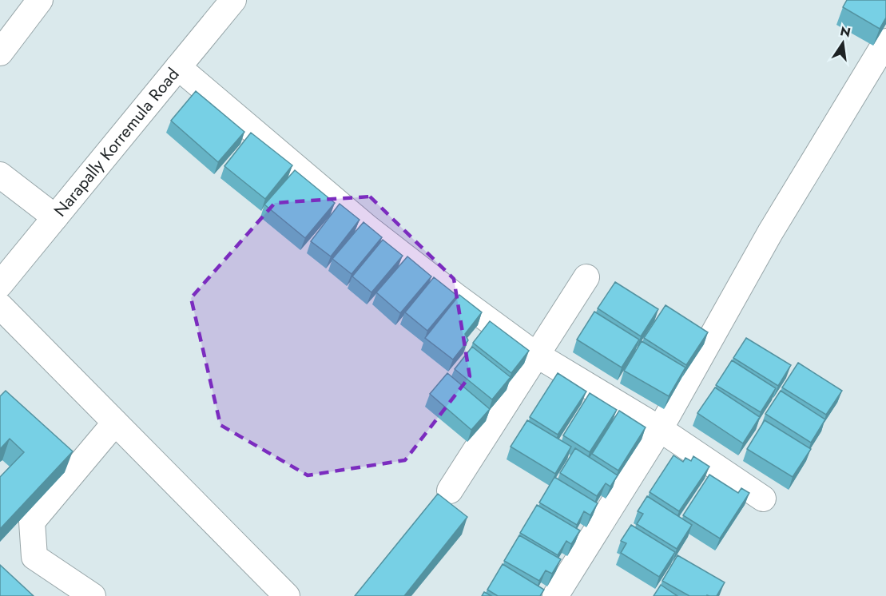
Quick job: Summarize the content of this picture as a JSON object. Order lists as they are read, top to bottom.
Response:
{
  "streets": {
    "street": ["Narapally Korremula Road"]
  },
  "north": "top"
}
